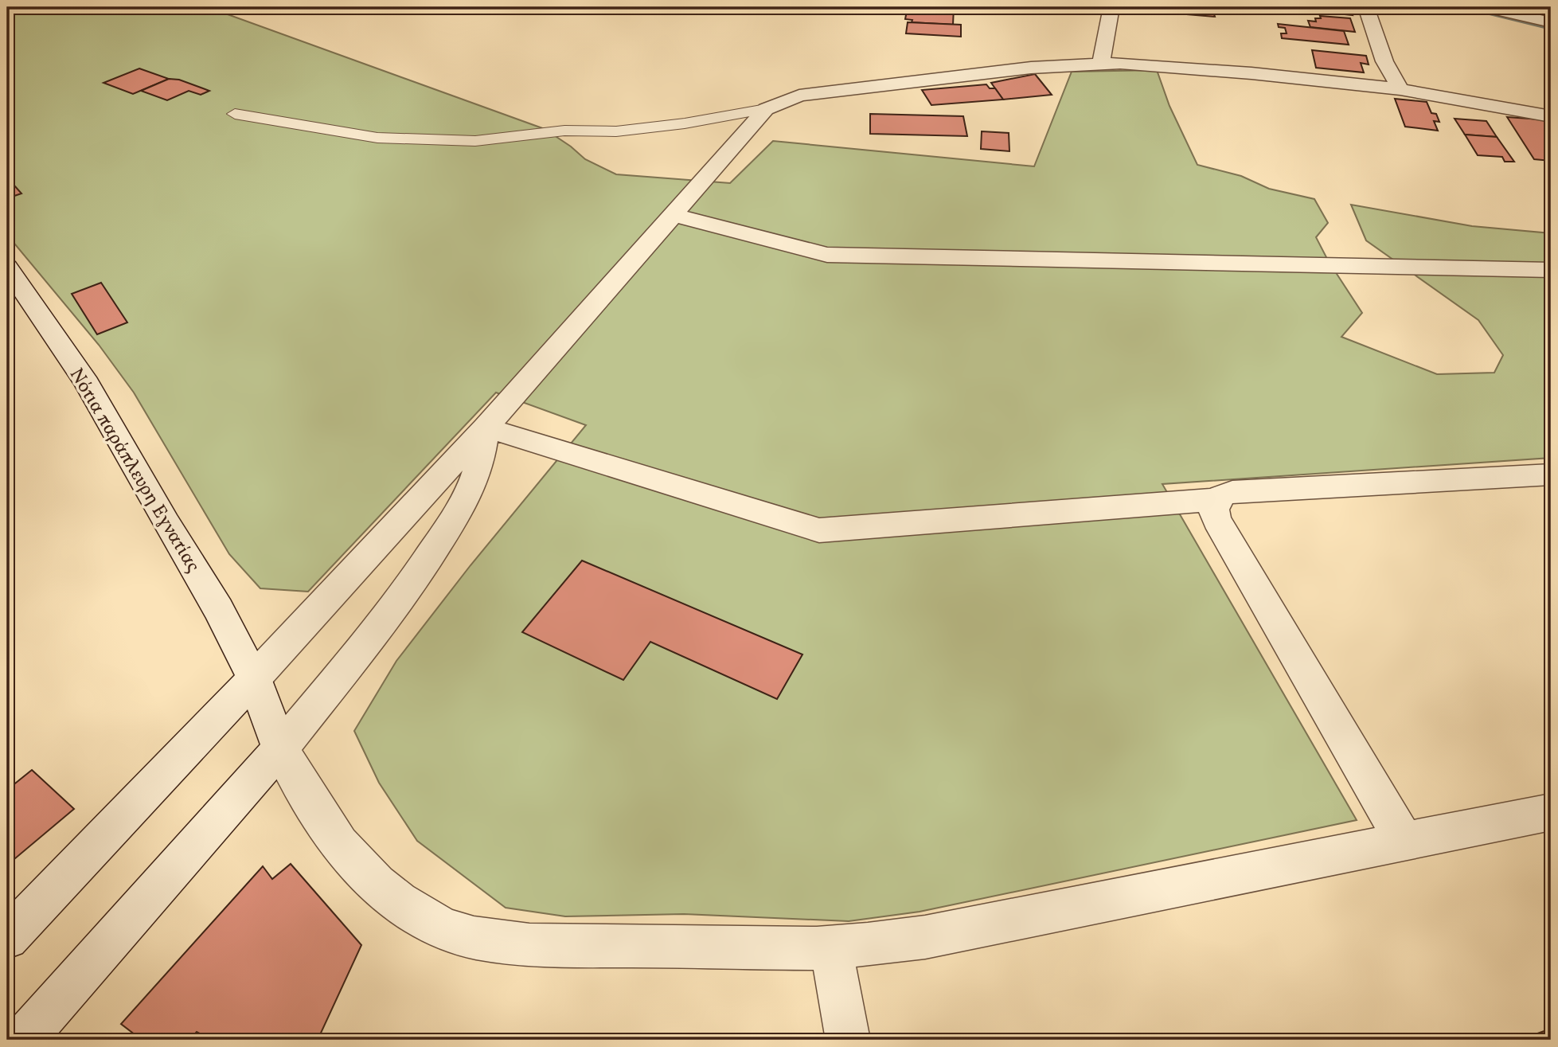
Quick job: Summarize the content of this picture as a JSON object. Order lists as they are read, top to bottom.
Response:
{
  "streets": {
    "street": ["Νότια παράπλευρη Εγνατίας"]
  }
}
